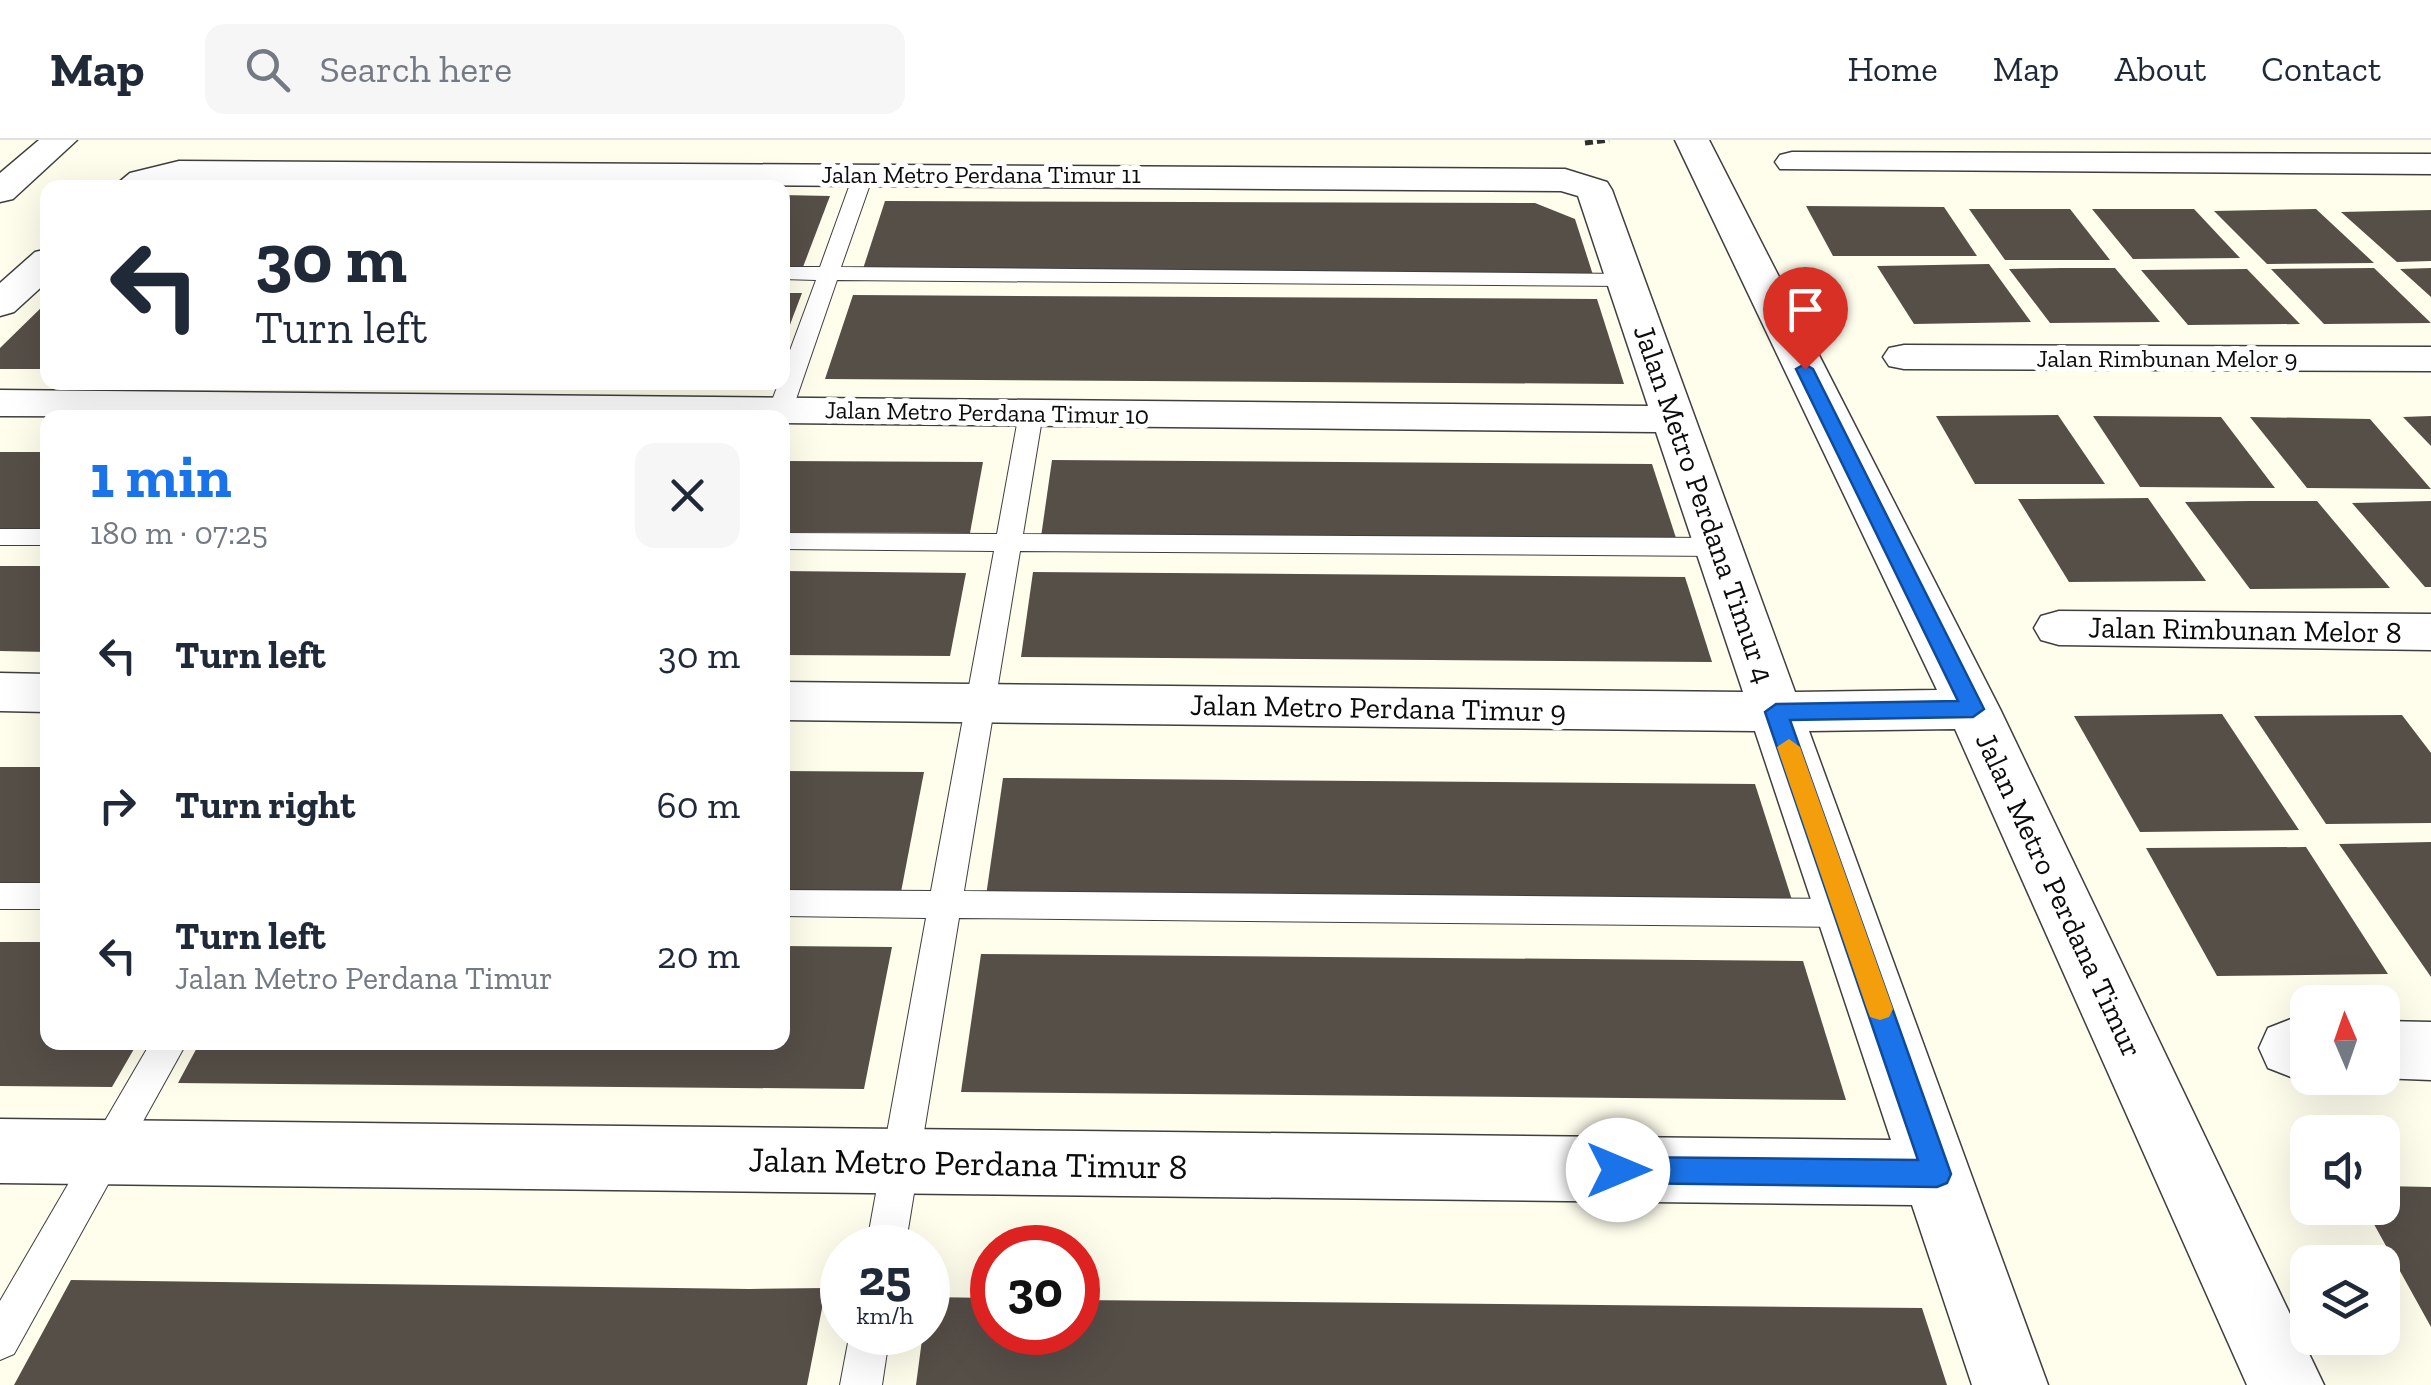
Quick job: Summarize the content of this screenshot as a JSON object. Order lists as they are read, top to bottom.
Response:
{
  "streets": {
    "street": [
      "Jalan Metro Perdana Timur 11",
      "Jalan Rimbunan Melor 9",
      "Jalan Metro Perdana Timur 10",
      "Jalan Metro Perdana Timur 4",
      "Jalan Rimbunan Melor 8",
      "Jalan Metro Perdana Timur 9",
      "Jalan Metro Perdana Timur",
      "Jalan Metro Perdana Timur 8"
    ]
  },
  "crossings": [
    ["Jalan Metro Perdana Timur 11", "Jalan Metro Perdana Timur 4"],
    ["Jalan Metro Perdana Timur 10", "Jalan Metro Perdana Timur 4"],
    ["Jalan Metro Perdana Timur 4", "Jalan Metro Perdana Timur 9"],
    ["Jalan Metro Perdana Timur 4", "Jalan Metro Perdana Timur 8"],
    ["Jalan Metro Perdana Timur 9", "Jalan Metro Perdana Timur"]
  ],
  "north": "top",
  "page": {
    "header": "Map",
    "search": "Search here",
    "nav": [
      "Home",
      "Map",
      "About",
      "Contact"
    ],
    "turn": ["30 m", "Turn left"],
    "heading": ["1 min", "180 m · 07:25"],
    "list": [
      {
        "name": "Turn left",
        "value": "30 m"
      },
      {
        "name": "Turn right",
        "value": "60 m"
      },
      {
        "name": "Turn left",
        "note": "Jalan Metro Perdana Timur",
        "value": "20 m"
      }
    ],
    "speed": "25 km/h",
    "limit": "30"
  }
}
